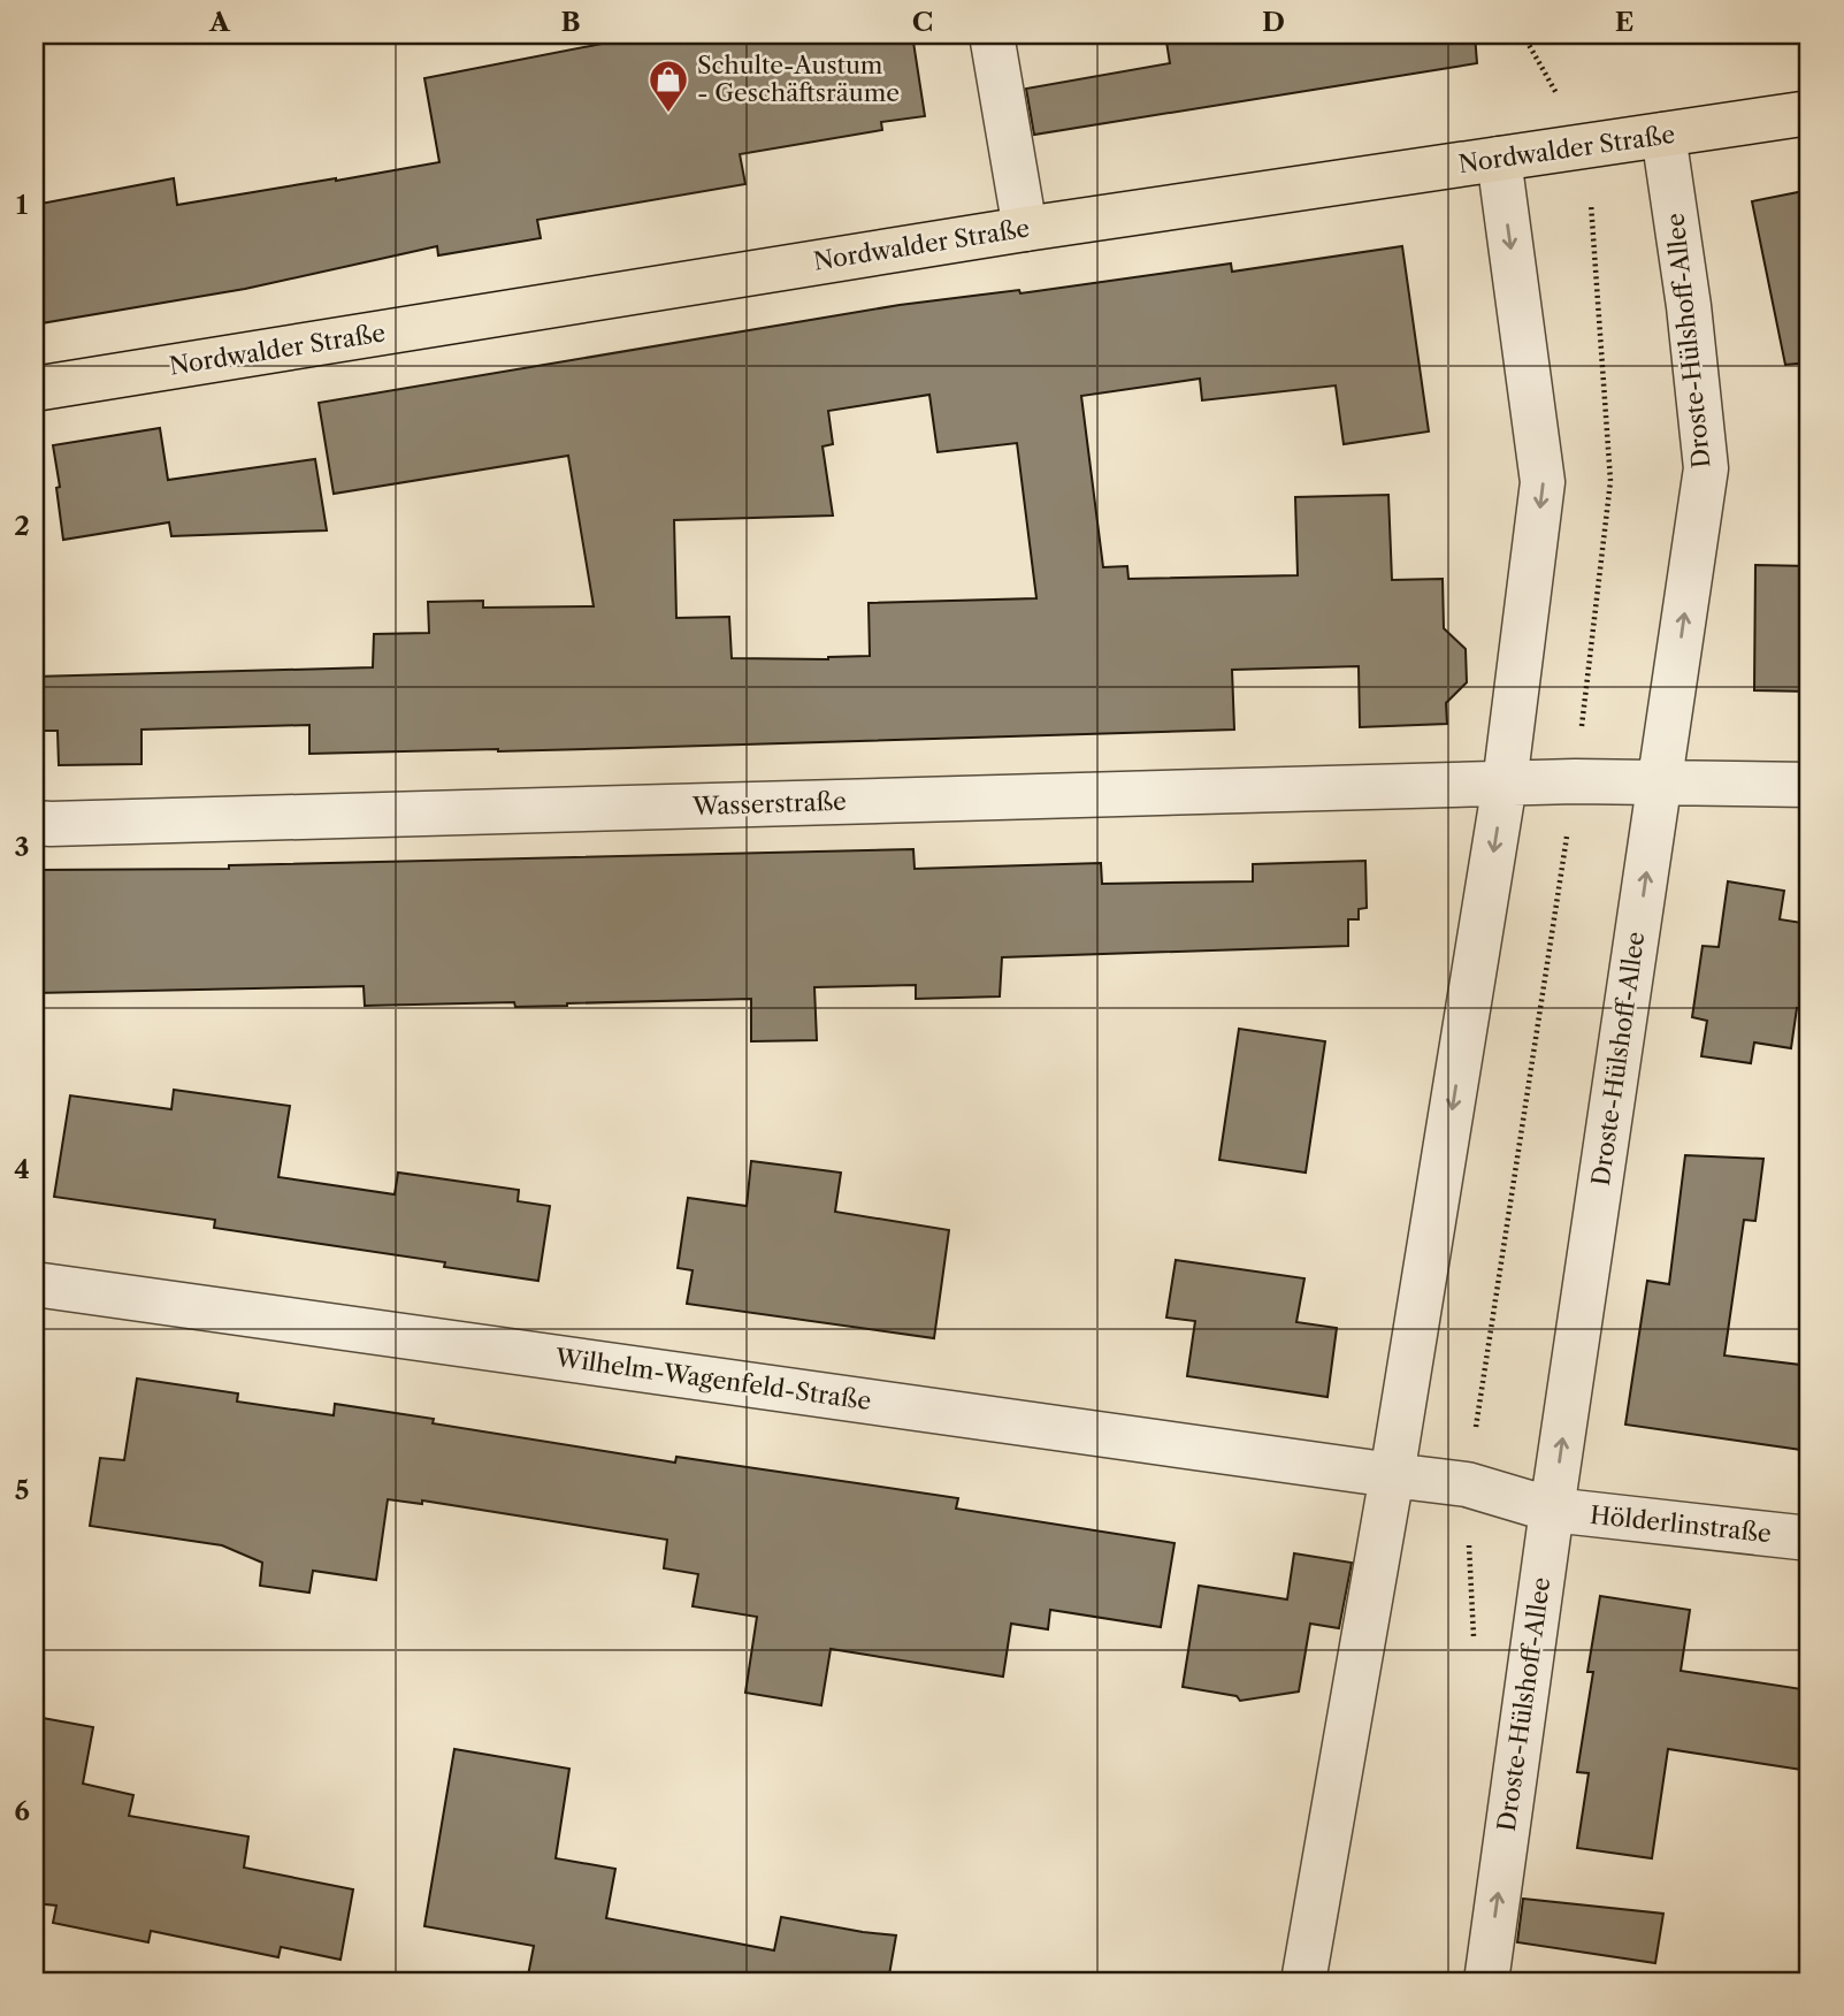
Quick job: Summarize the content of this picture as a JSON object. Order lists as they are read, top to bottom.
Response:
{
  "streets": {
    "main road": ["Nordwalder Straße"],
    "street": [
      "Droste-Hülshoff-Allee",
      "Wasserstraße",
      "Wilhelm-Wagenfeld-Straße",
      "Hölderlinstraße"
    ]
  },
  "crossings": [
    ["Nordwalder Straße", "Droste-Hülshoff-Allee"],
    ["Droste-Hülshoff-Allee", "Wasserstraße"],
    ["Droste-Hülshoff-Allee", "Hölderlinstraße"],
    ["Wilhelm-Wagenfeld-Straße", "Hölderlinstraße"]
  ],
  "places": {
    "shop": ["Schulte-Austum - Geschäftsräume"]
  },
  "grid": {
    "columns": [
      "A",
      "B",
      "C",
      "D",
      "E"
    ],
    "rows": [
      "1",
      "2",
      "3",
      "4",
      "5",
      "6"
    ]
  }
}
